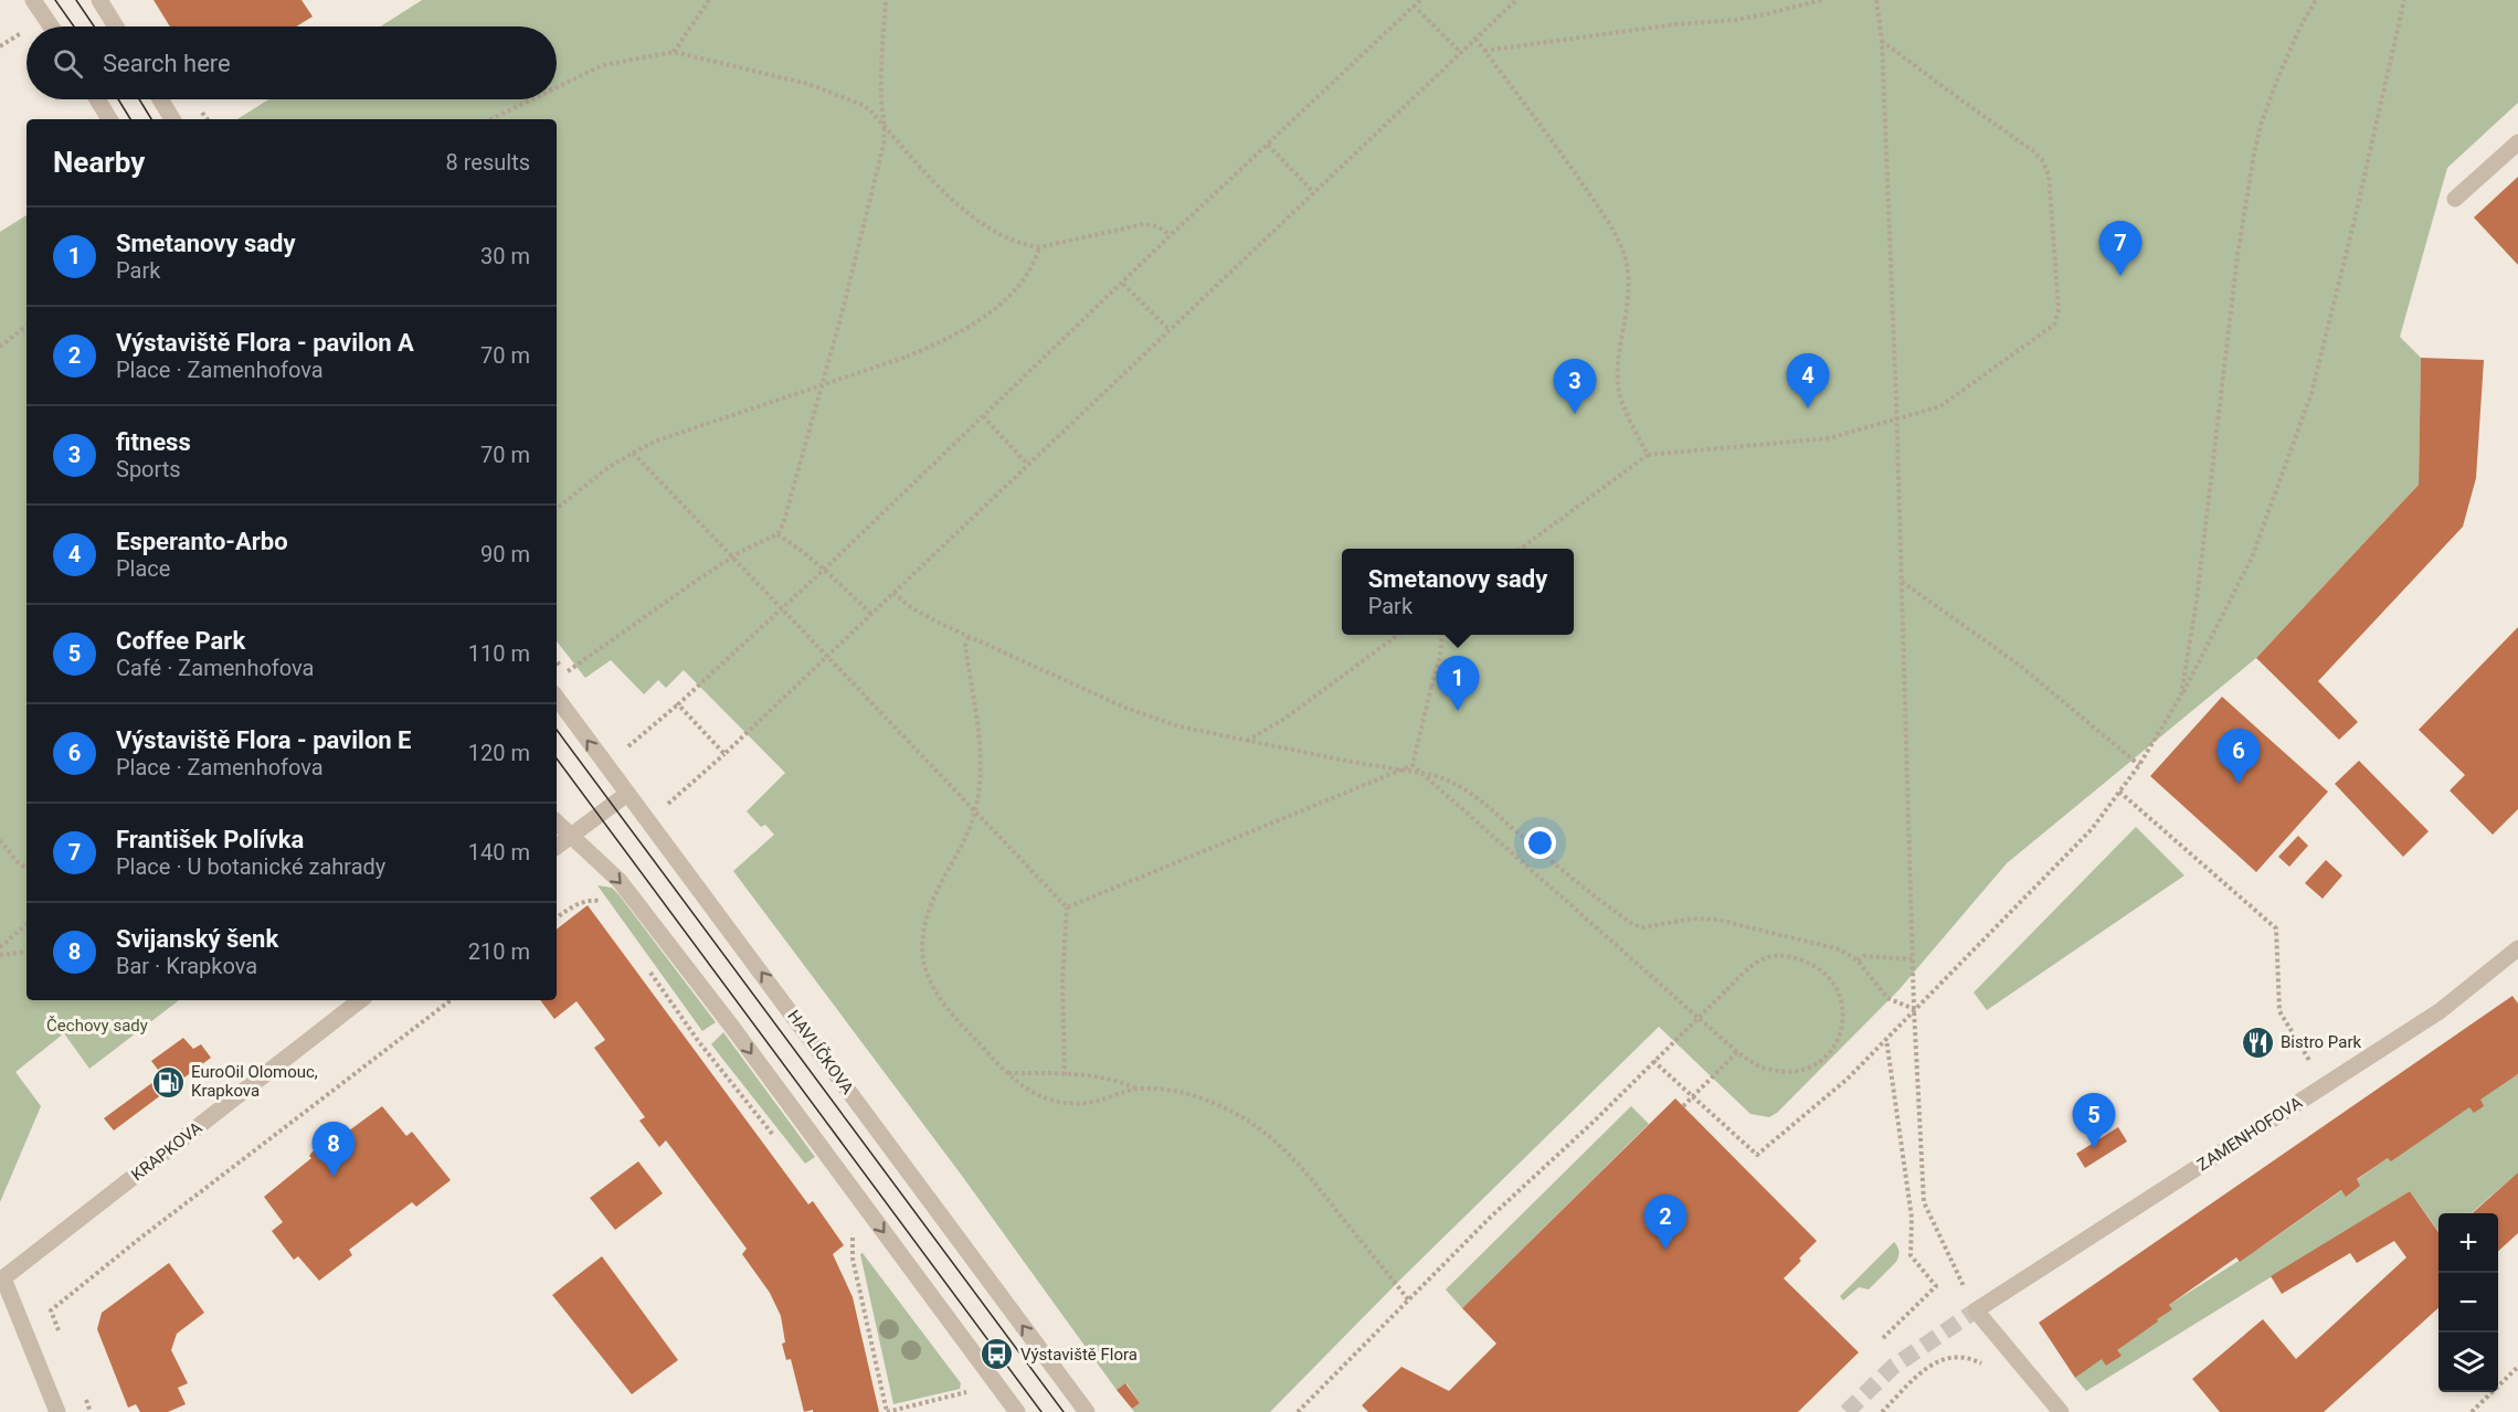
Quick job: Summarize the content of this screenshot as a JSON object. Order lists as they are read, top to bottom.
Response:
{
  "streets": {
    "street": ["HAVLÍČKOVA", "ZAMENHOFOVA", "KRAPKOVA"]
  },
  "parks": ["Čechovy sady"],
  "places": {
    "restaurant": ["Bistro Park"],
    "fuel station": ["EuroOil Olomouc, Krapkova"],
    "bus stop": ["Výstaviště Flora"]
  },
  "page": {
    "search": "Search here",
    "heading": ["Nearby", "8 results"],
    "list": [
      {
        "mark": "1",
        "name": "Smetanovy sady",
        "note": "Park",
        "value": "30 m"
      },
      {
        "mark": "2",
        "name": "Výstaviště Flora - pavilon A",
        "note": "Place · Zamenhofova",
        "value": "70 m"
      },
      {
        "mark": "3",
        "name": "fitness",
        "note": "Sports",
        "value": "70 m"
      },
      {
        "mark": "4",
        "name": "Esperanto-Arbo",
        "note": "Place",
        "value": "90 m"
      },
      {
        "mark": "5",
        "name": "Coffee Park",
        "note": "Café · Zamenhofova",
        "value": "110 m"
      },
      {
        "mark": "6",
        "name": "Výstaviště Flora - pavilon E",
        "note": "Place · Zamenhofova",
        "value": "120 m"
      },
      {
        "mark": "7",
        "name": "František Polívka",
        "note": "Place · U botanické zahrady",
        "value": "140 m"
      },
      {
        "mark": "8",
        "name": "Svijanský šenk",
        "note": "Bar · Krapkova",
        "value": "210 m"
      }
    ],
    "pins": [
      "7",
      "4",
      "3",
      "1",
      "6",
      "5",
      "8",
      "2"
    ],
    "popup": ["Smetanovy sady", "Park"],
    "map_buttons": ["+", "−"]
  }
}
